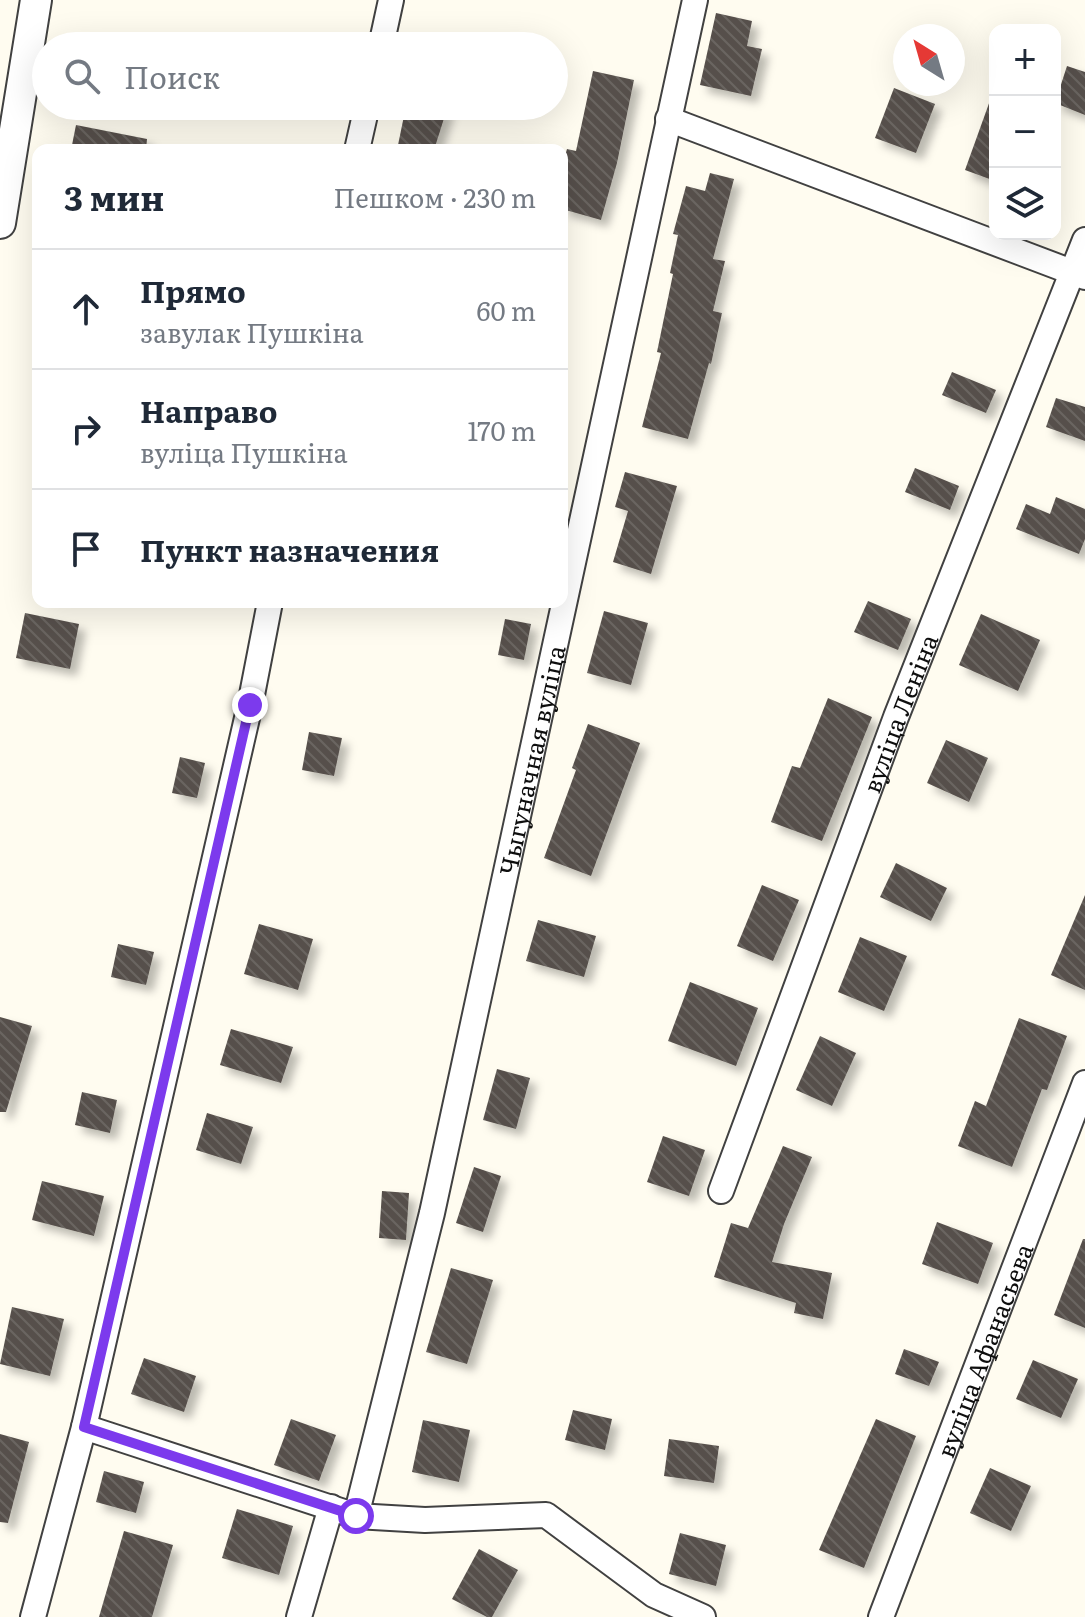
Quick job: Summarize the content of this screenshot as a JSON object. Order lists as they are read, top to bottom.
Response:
{
  "streets": {
    "street": ["вуліца Леніна", "Чыгуначная вуліца", "вуліца Афанасьева"]
  },
  "north": "top left",
  "page": {
    "map_buttons": ["+", "−"],
    "search": "Поиск",
    "heading": ["3 мин", "Пешком · 230 m"],
    "list": [
      ["Прямо", "завулак Пушкіна", "60 m"],
      ["Направо", "вуліца Пушкіна", "170 m"],
      "Пункт назначения"
    ]
  }
}
